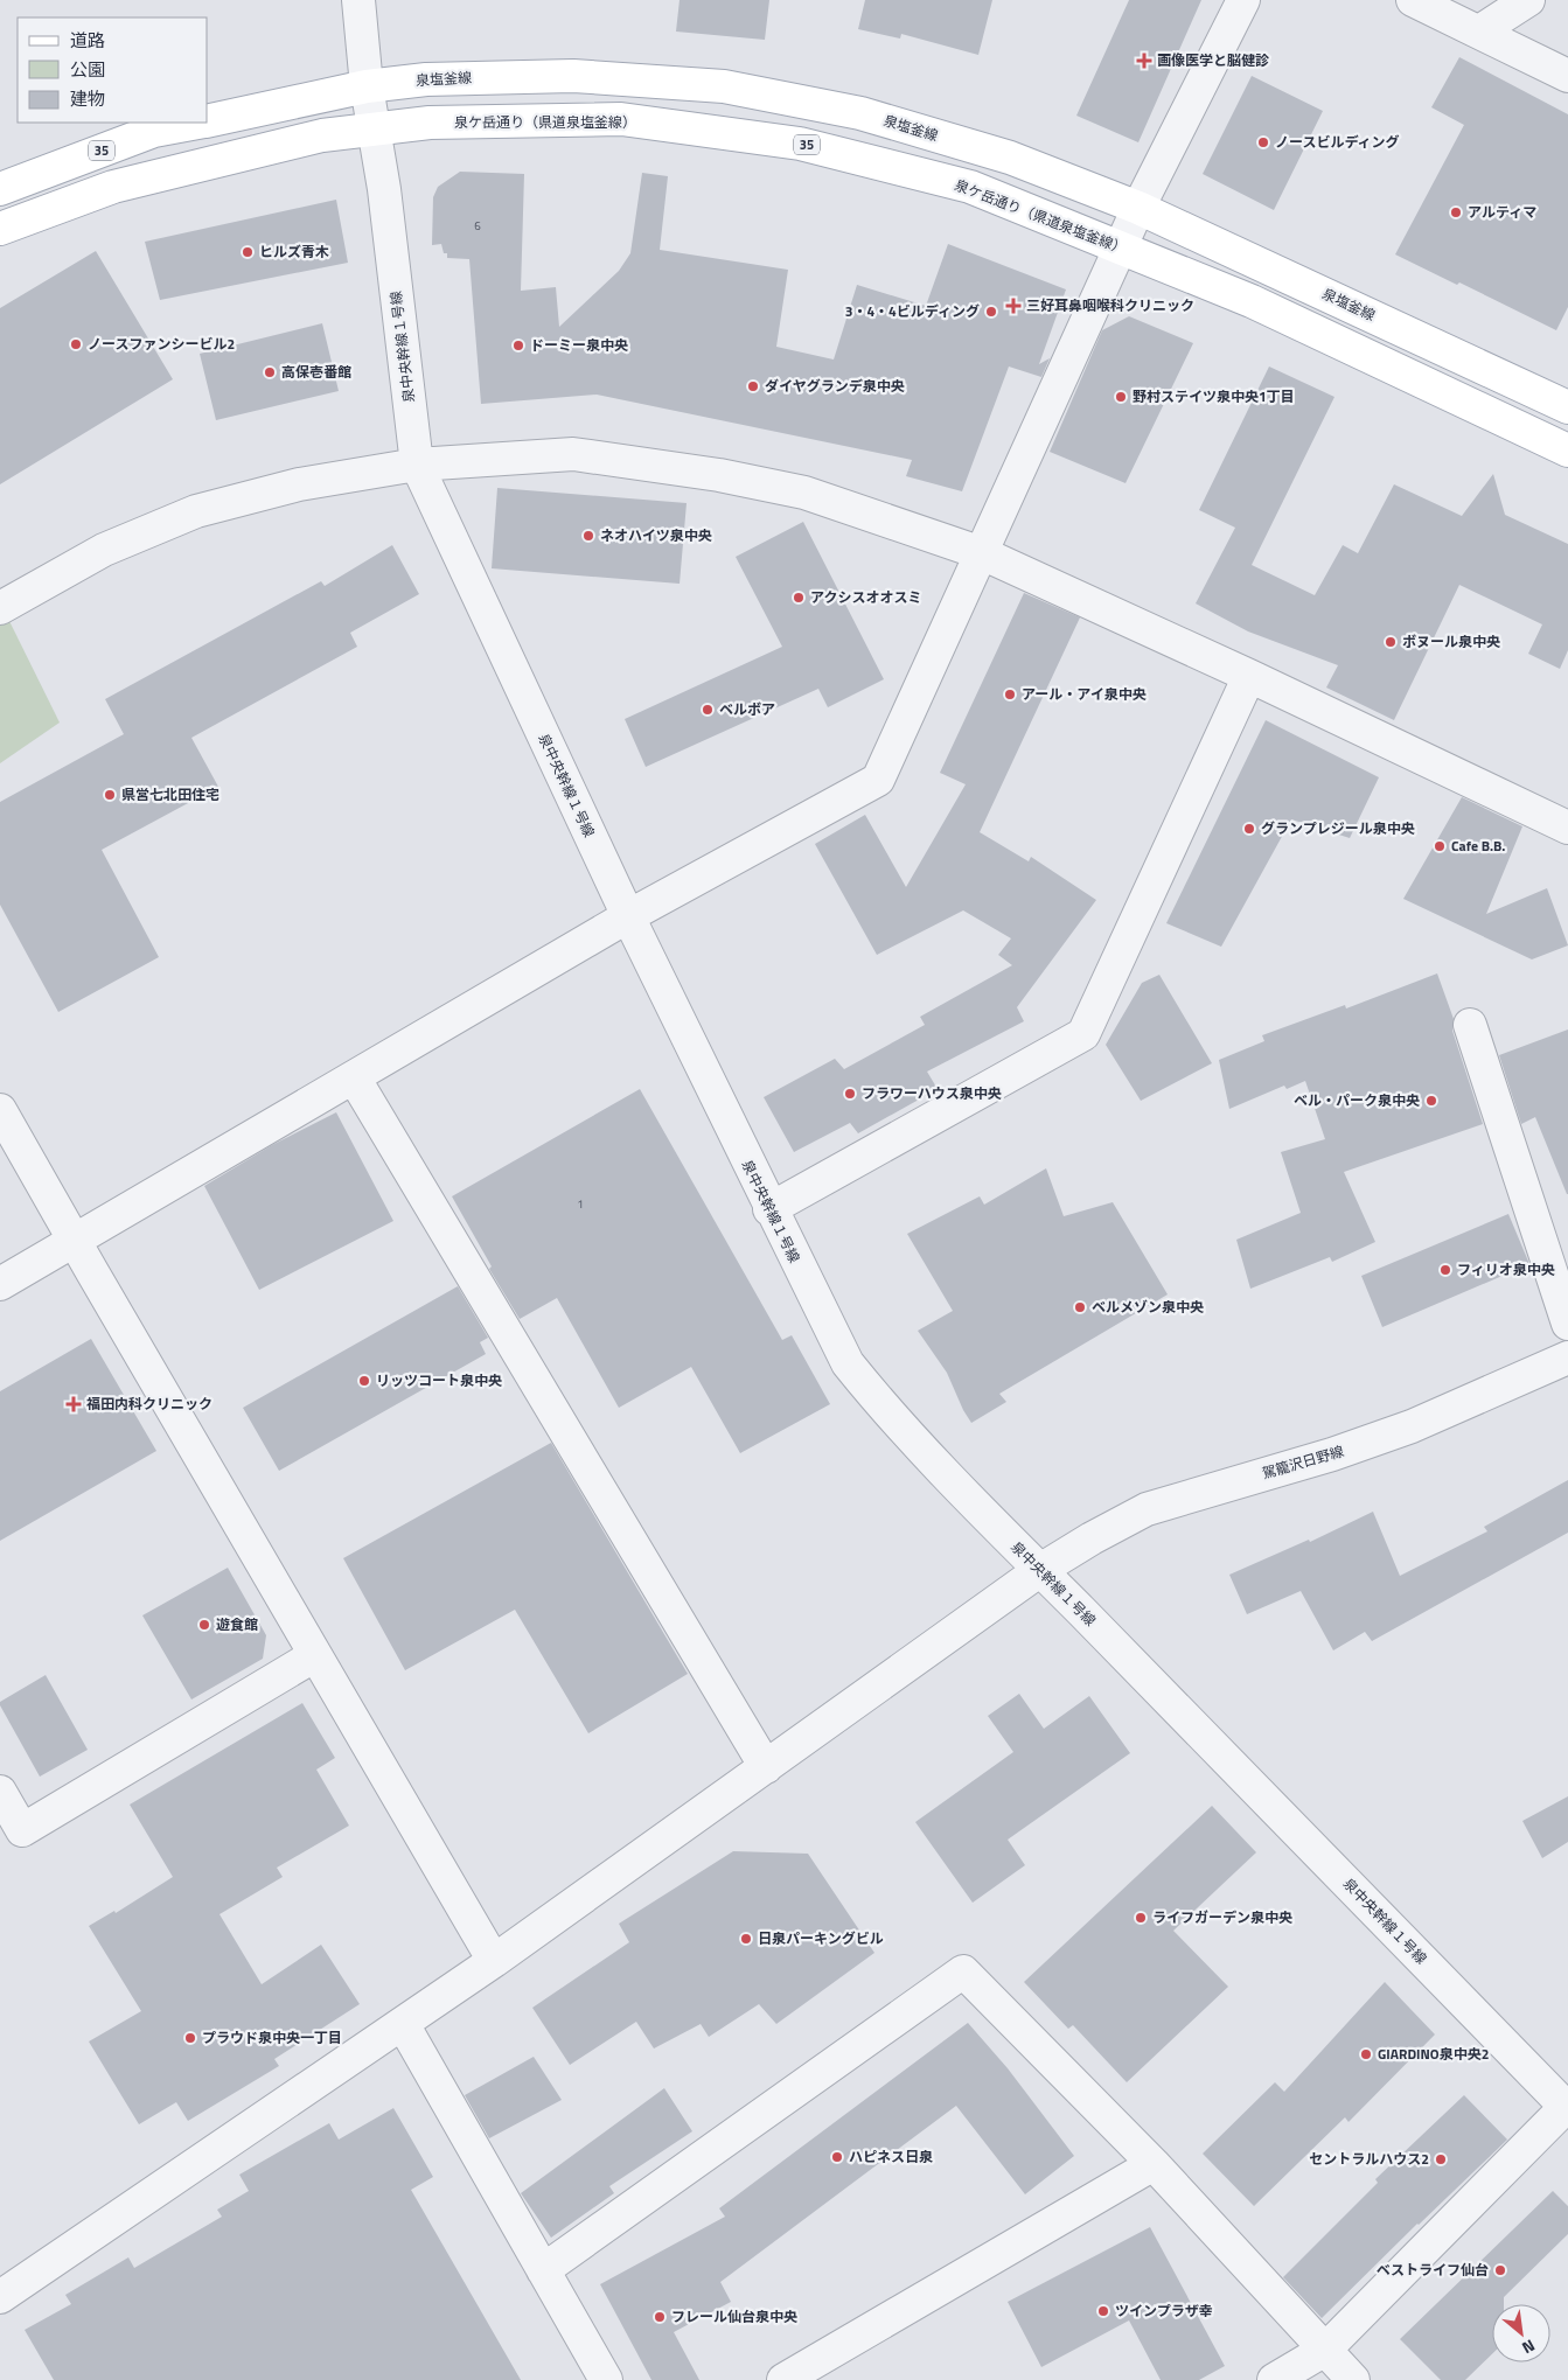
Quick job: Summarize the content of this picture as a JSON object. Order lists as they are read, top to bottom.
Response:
{
  "streets": {
    "main road": ["泉塩釜線", "泉ケ岳通り（県道泉塩釜線）", "35"],
    "street": ["泉中央幹線１号線", "駕籠沢日野線"]
  },
  "crossings": [
    ["泉塩釜線", "泉中央幹線１号線"],
    ["泉ケ岳通り（県道泉塩釜線）", "泉中央幹線１号線"],
    ["泉中央幹線１号線", "駕籠沢日野線"]
  ],
  "places": {
    "health": ["画像医学と脳健診", "三好耳鼻咽喉科クリニック", "福田内科クリニック"],
    "other": [
      "ノースビルディング",
      "アルティマ",
      "ヒルズ青木",
      "3・4・4ビルディング",
      "ノースファンシービル2",
      "ドーミー泉中央",
      "高保壱番館",
      "ダイヤグランデ泉中央",
      "野村ステイツ泉中央1丁目",
      "ネオハイツ泉中央",
      "アクシスオオスミ",
      "ボヌール泉中央",
      "アール・アイ泉中央",
      "ベルボア",
      "県営七北田住宅",
      "グランプレジール泉中央",
      "Cafe B.B.",
      "フラワーハウス泉中央",
      "ベル・パーク泉中央",
      "フィリオ泉中央",
      "ベルメゾン泉中央",
      "リッツコート泉中央",
      "遊食館",
      "ライフガーデン泉中央",
      "日泉パーキングビル",
      "プラウド泉中央一丁目",
      "GIARDINO泉中央2",
      "ハピネス日泉",
      "セントラルハウス2",
      "ベストライフ仙台",
      "ツインプラザ幸",
      "フレール仙台泉中央"
    ]
  },
  "house_numbers": ["6", "1"],
  "legend": ["道路", "公園", "建物"],
  "north": "bottom right"
}
